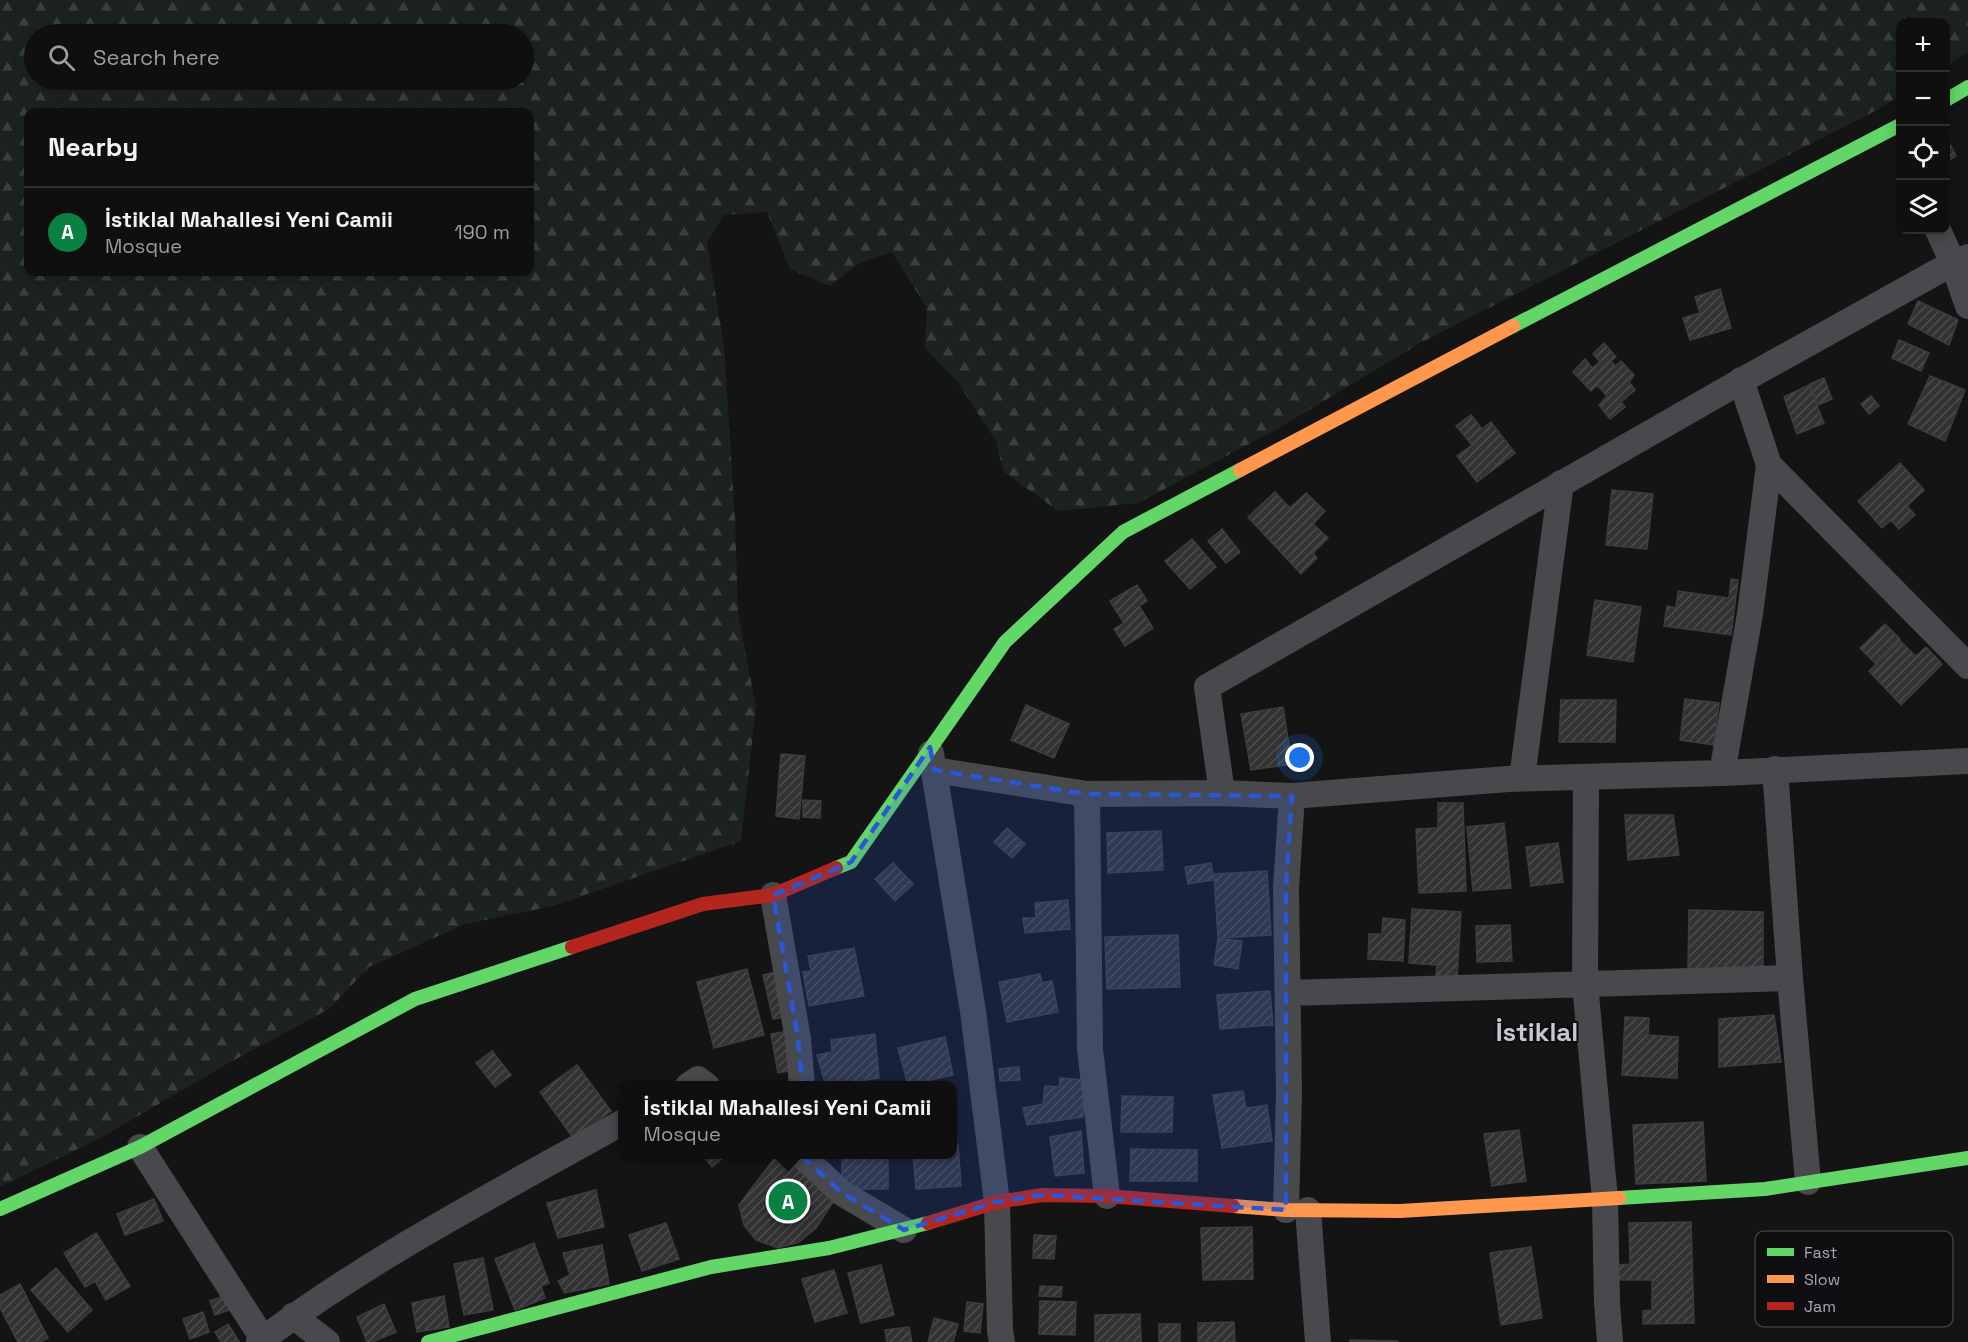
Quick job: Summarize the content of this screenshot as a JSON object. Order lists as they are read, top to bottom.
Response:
{
  "districts": ["İstiklal"],
  "legend": ["Fast", "Slow", "Jam"],
  "page": {
    "map_buttons": ["+", "−"],
    "search": "Search here",
    "heading": "Nearby",
    "list": [
      {
        "mark": "A",
        "name": "İstiklal Mahallesi Yeni Camii",
        "note": "Mosque",
        "value": "190 m"
      }
    ],
    "popup": ["İstiklal Mahallesi Yeni Camii", "Mosque"],
    "pins": "A"
  }
}
